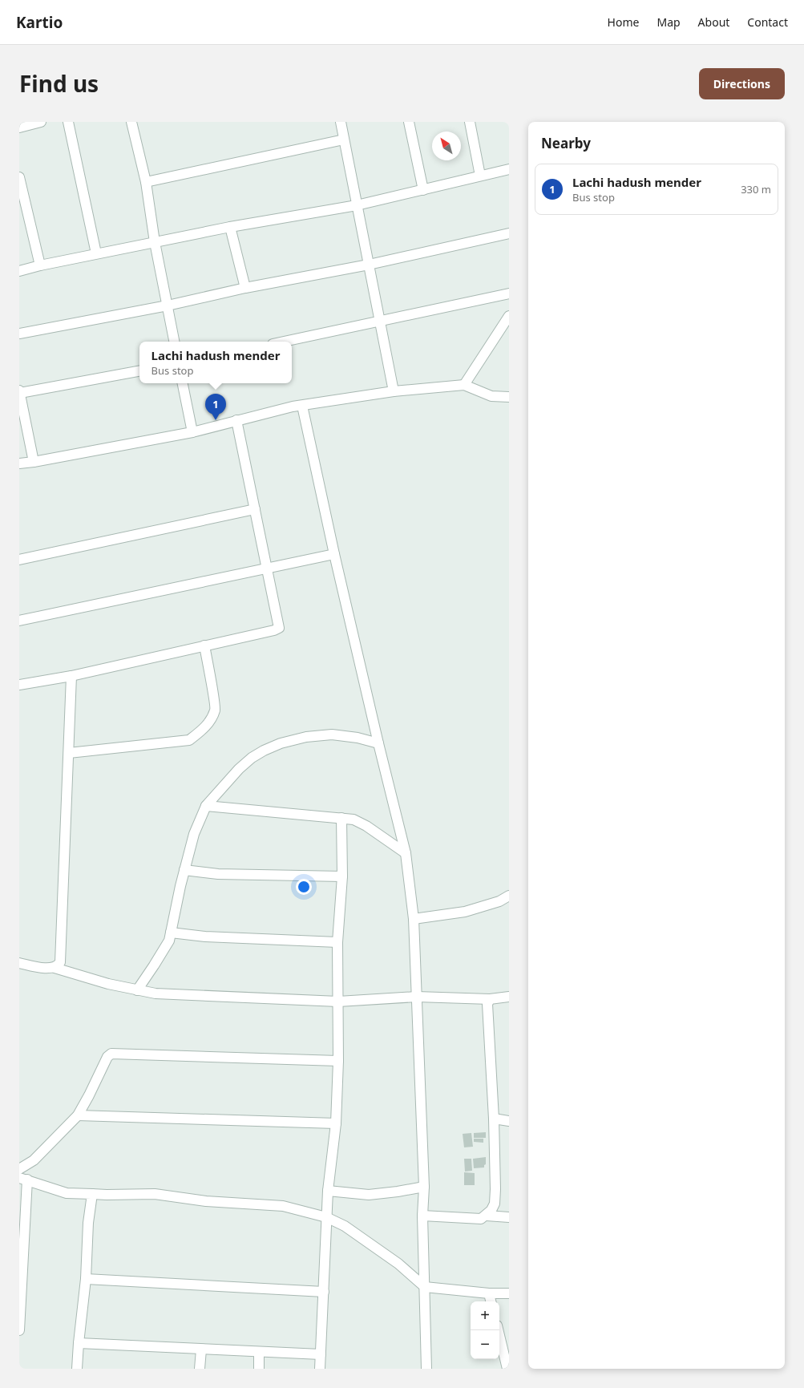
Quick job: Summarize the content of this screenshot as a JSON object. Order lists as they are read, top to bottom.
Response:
{
  "north": "top left",
  "page": {
    "header": "Kartio",
    "nav": [
      "Home",
      "Map",
      "About",
      "Contact"
    ],
    "title": "Find us",
    "buttons": "Directions",
    "heading": "Nearby",
    "list": [
      {
        "mark": "1",
        "name": "Lachi hadush mender",
        "note": "Bus stop",
        "value": "330 m"
      }
    ],
    "popup": ["Lachi hadush mender", "Bus stop"],
    "pins": "1",
    "map_buttons": ["+", "−"]
  }
}
